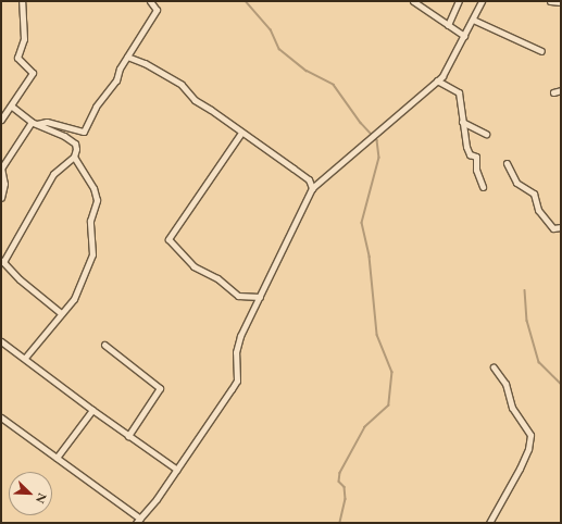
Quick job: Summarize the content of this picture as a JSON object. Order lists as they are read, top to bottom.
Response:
{
  "north": "bottom right"
}
